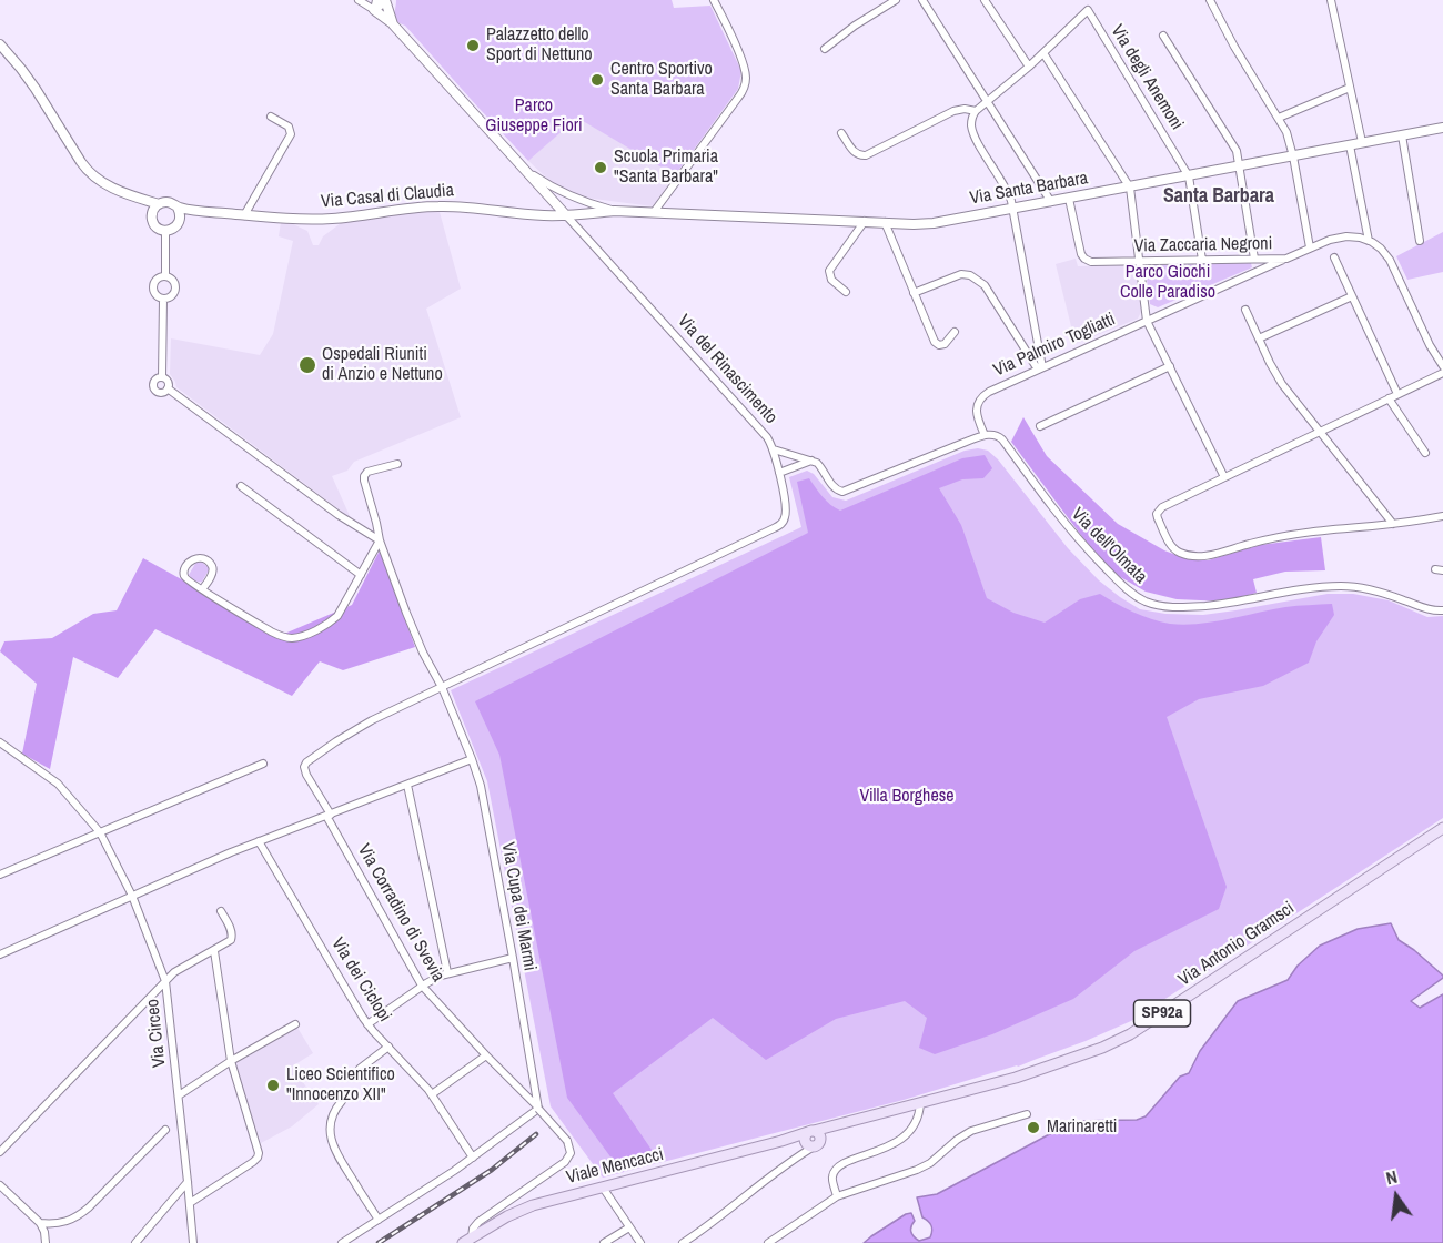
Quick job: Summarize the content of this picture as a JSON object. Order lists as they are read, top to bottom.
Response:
{
  "streets": {
    "main road": ["Via Antonio Gramsci", "SP92a", "Viale Mencacci"],
    "street": [
      "Via degli Anemoni",
      "Via Santa Barbara",
      "Via Casal di Claudia",
      "Via Zaccaria Negroni",
      "Via Palmiro Togliatti",
      "Via del Rinascimento",
      "Via dell'Olmata",
      "Via Cupa dei Marmi",
      "Via Corradino di Svevia",
      "Via dei Ciclopi",
      "Via Circeo"
    ]
  },
  "crossings": [
    ["Via degli Anemoni", "Via Santa Barbara"],
    ["Via Santa Barbara", "Via Casal di Claudia"],
    ["Via Santa Barbara", "Via Zaccaria Negroni"],
    ["Via Santa Barbara", "Via del Rinascimento"],
    ["Via Casal di Claudia", "Via del Rinascimento"],
    ["Via Zaccaria Negroni", "Via Palmiro Togliatti"],
    ["Via Palmiro Togliatti", "Via dell'Olmata"],
    ["Via del Rinascimento", "Via Cupa dei Marmi"],
    ["Via del Rinascimento", "Via Corradino di Svevia"],
    ["Via Cupa dei Marmi", "Via Corradino di Svevia"],
    ["Via Antonio Gramsci", "Viale Mencacci"]
  ],
  "districts": ["Santa Barbara"],
  "parks": ["Parco Giuseppe Fiori", "Parco Giochi Colle Paradiso", "Villa Borghese"],
  "places": [
    "Palazzetto dello Sport di Nettuno",
    "Centro Sportivo Santa Barbara",
    "Scuola Primaria \"Santa Barbara\"",
    "Ospedali Riuniti di Anzio e Nettuno",
    "Liceo Scientifico \"Innocenzo XII\"",
    "Marinaretti"
  ],
  "north": "top"
}
